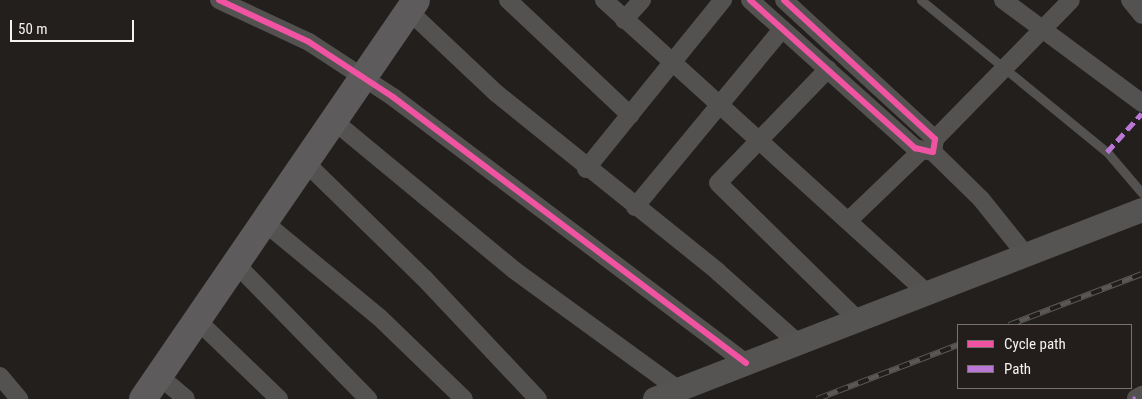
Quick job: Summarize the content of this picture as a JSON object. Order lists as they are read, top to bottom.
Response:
{
  "legend": ["Cycle path", "Path"],
  "scale_bar": "50 m"
}
